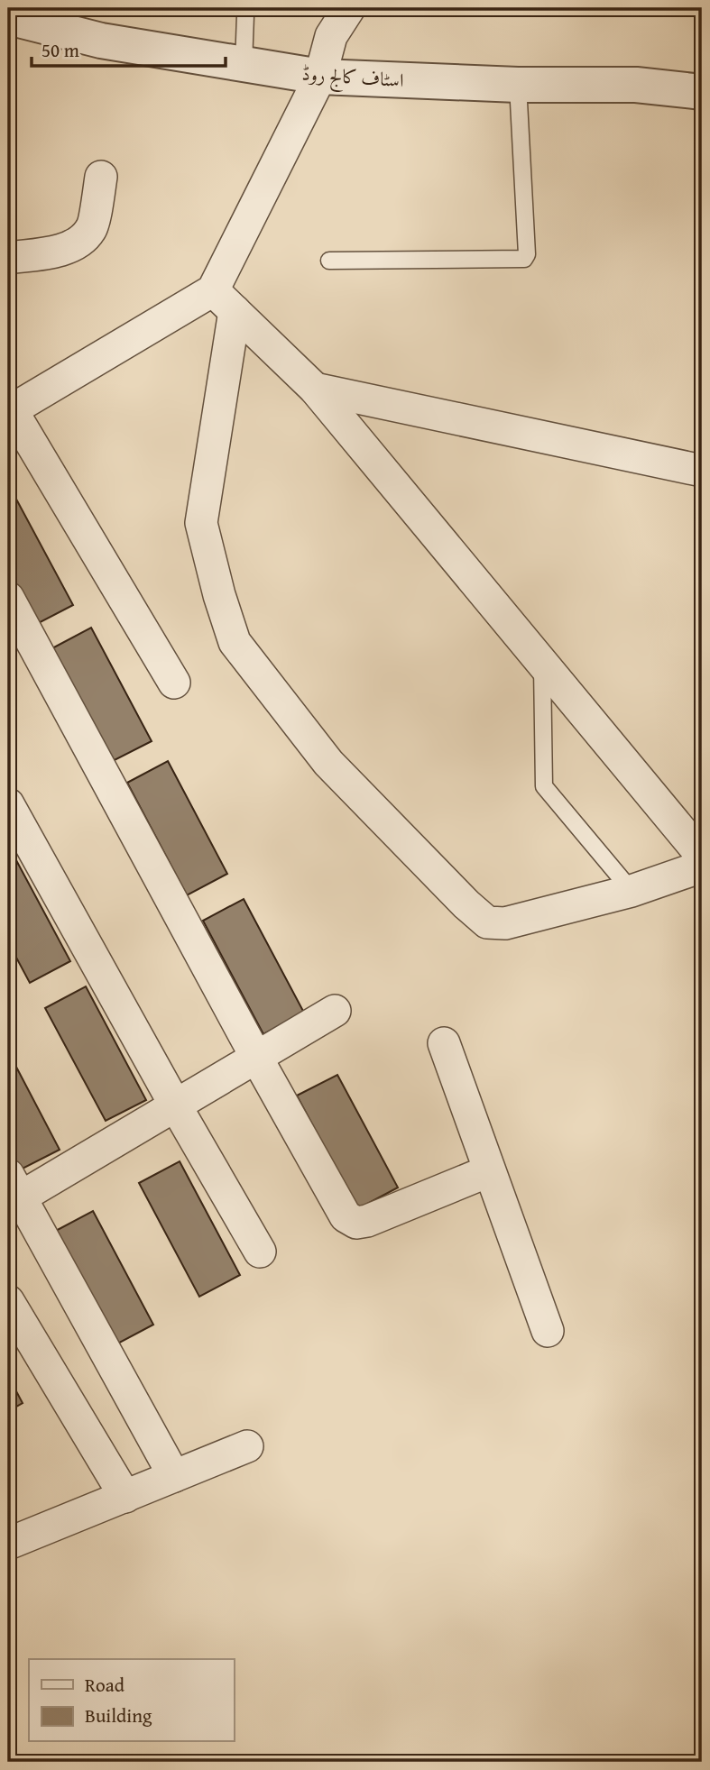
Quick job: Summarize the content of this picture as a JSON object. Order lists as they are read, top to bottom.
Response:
{
  "streets": {
    "street": ["اسٹاف کالج روڈ"]
  },
  "legend": ["Road", "Building"],
  "scale_bar": "50 m"
}
